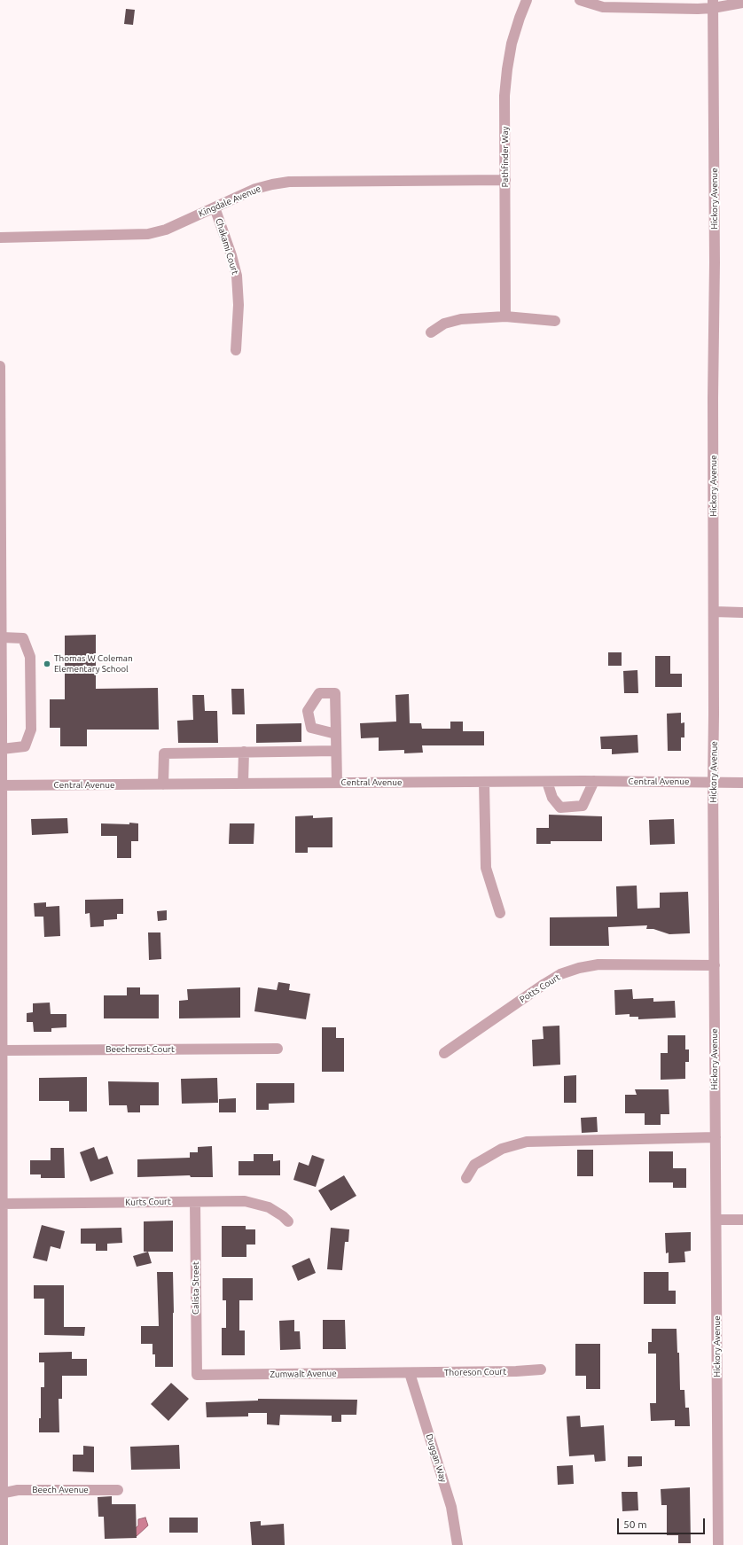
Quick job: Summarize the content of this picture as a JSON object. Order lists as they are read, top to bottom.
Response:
{
  "streets": {
    "street": [
      "Pathfinder Way",
      "Hickory Avenue",
      "Kingdale Avenue",
      "Chakami Court",
      "Central Avenue",
      "Potts Court",
      "Beechcrest Court",
      "Kurts Court",
      "Calista Street",
      "Thoreson Court",
      "Zumwalt Avenue",
      "Duggan Way",
      "Beech Avenue"
    ]
  },
  "crossings": [
    ["Pathfinder Way", "Kingdale Avenue"],
    ["Hickory Avenue", "Central Avenue"],
    ["Hickory Avenue", "Potts Court"],
    ["Kingdale Avenue", "Chakami Court"],
    ["Kurts Court", "Calista Street"],
    ["Calista Street", "Zumwalt Avenue"],
    ["Thoreson Court", "Zumwalt Avenue"],
    ["Thoreson Court", "Duggan Way"],
    ["Zumwalt Avenue", "Duggan Way"]
  ],
  "places": ["Thomas W Coleman Elementary School"],
  "scale_bar": "50 m"
}
